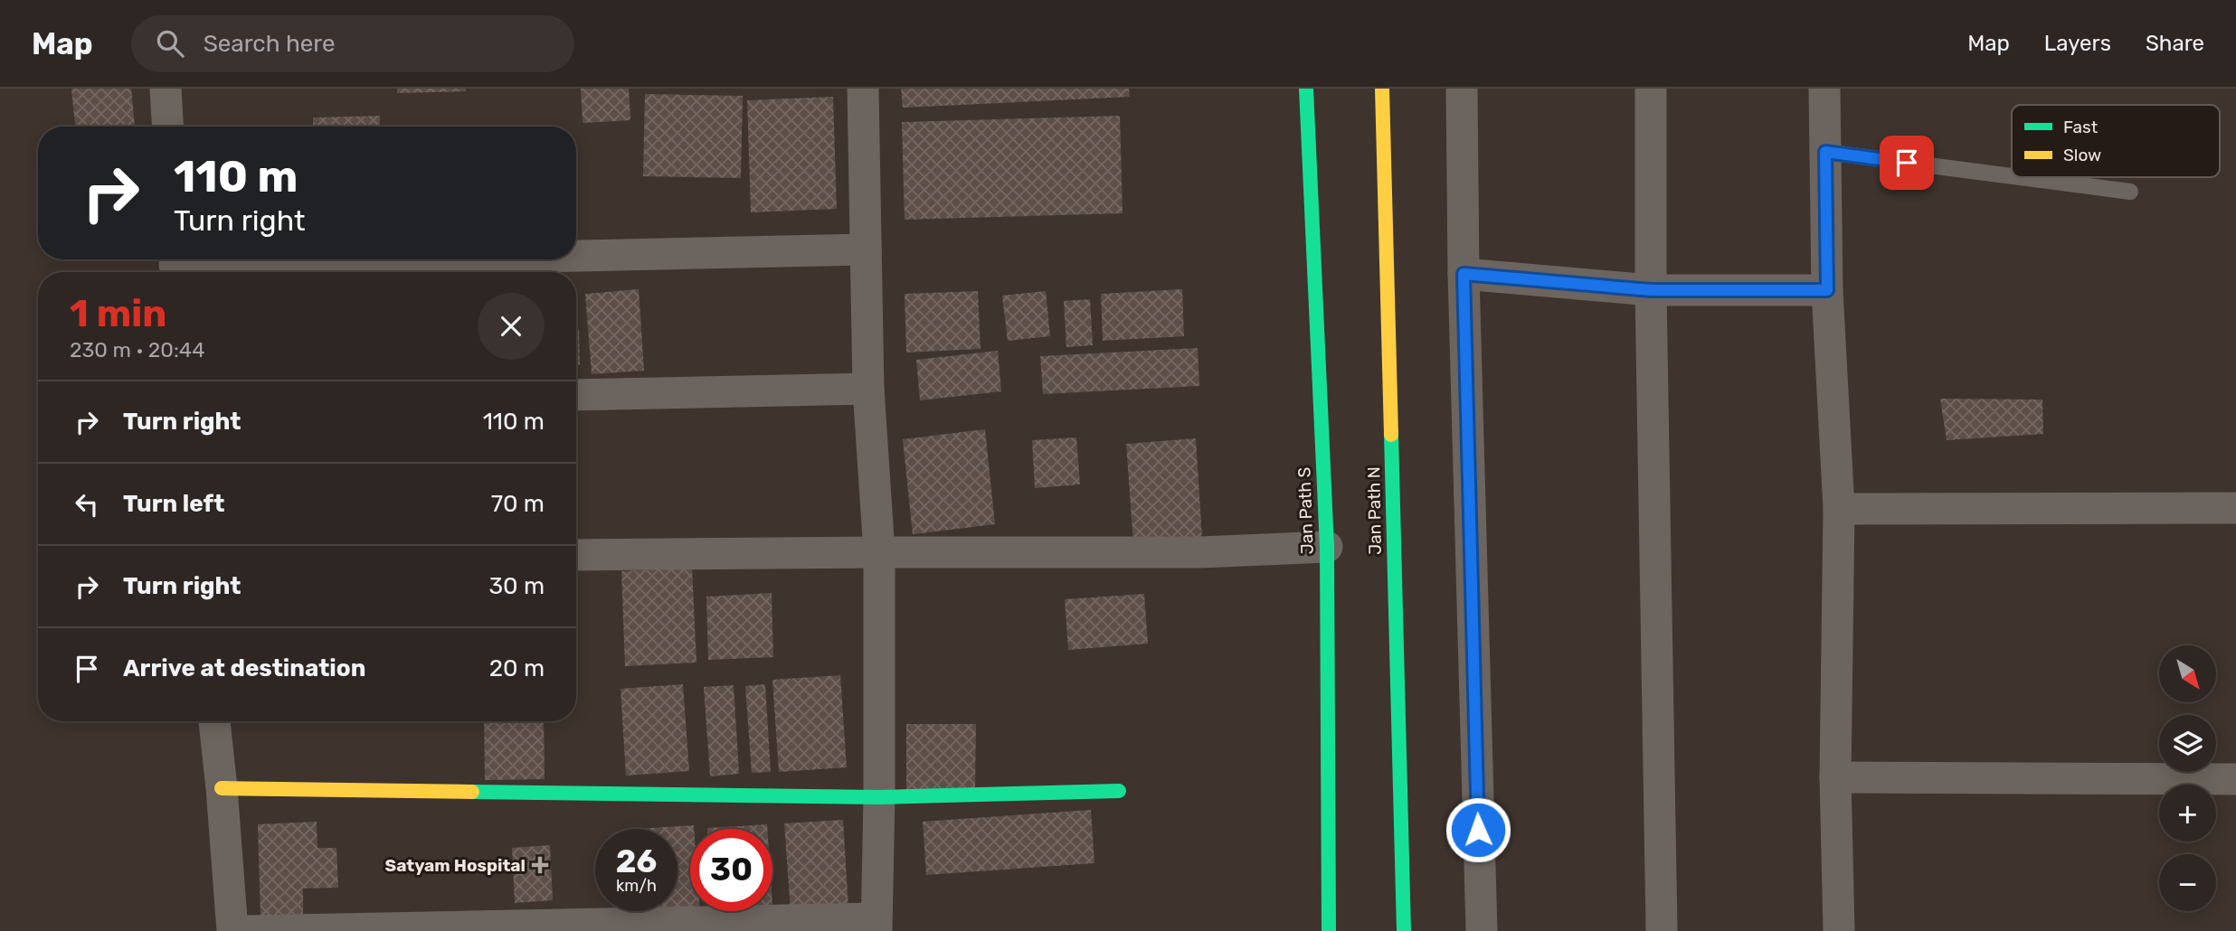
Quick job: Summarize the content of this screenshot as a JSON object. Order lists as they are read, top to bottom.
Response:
{
  "streets": {
    "main road": ["Jan Path S", "Jan Path N"]
  },
  "places": {
    "health": ["Satyam Hospital"]
  },
  "legend": ["Fast", "Slow"],
  "north": "bottom right",
  "page": {
    "header": "Map",
    "search": "Search here",
    "nav": ["Map", "Layers", "Share"],
    "turn": ["110 m", "Turn right"],
    "heading": ["1 min", "230 m · 20:44"],
    "list": [
      {
        "name": "Turn right",
        "value": "110 m"
      },
      {
        "name": "Turn left",
        "value": "70 m"
      },
      {
        "name": "Turn right",
        "value": "30 m"
      },
      {
        "name": "Arrive at destination",
        "value": "20 m"
      }
    ],
    "map_buttons": ["+", "−"],
    "speed": "26 km/h",
    "limit": "30"
  }
}
